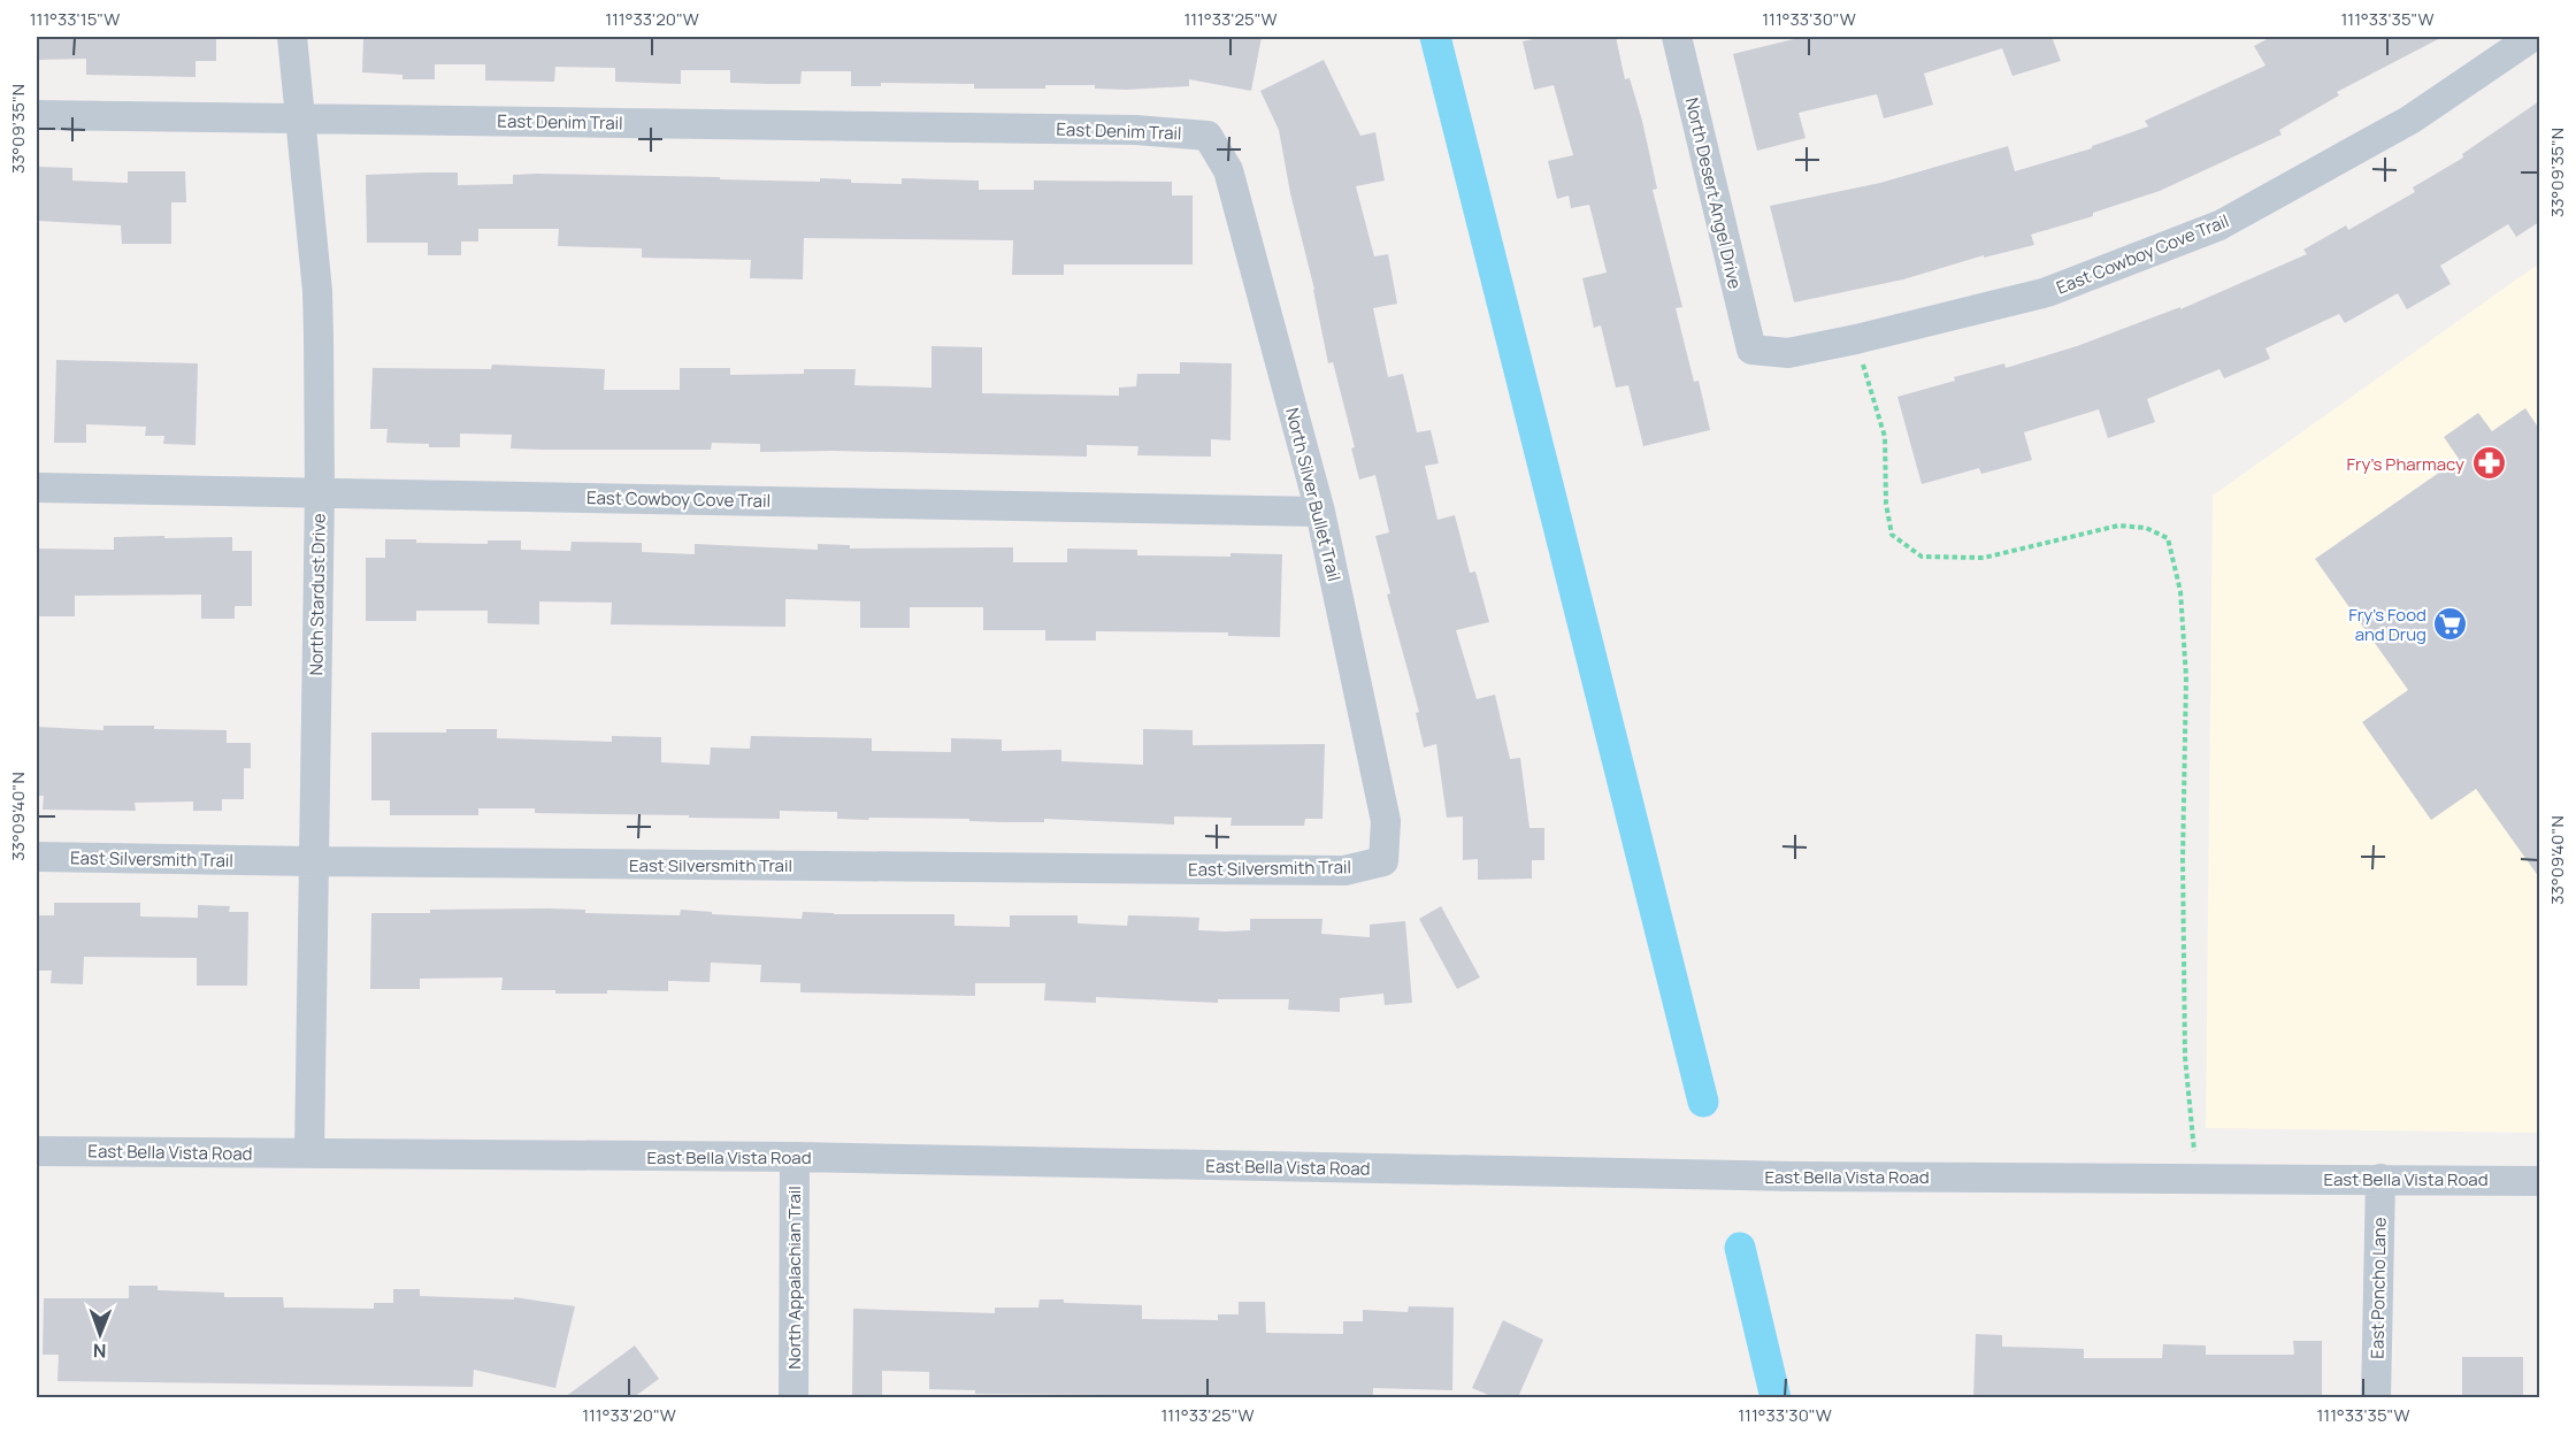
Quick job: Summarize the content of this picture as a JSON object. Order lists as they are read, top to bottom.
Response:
{
  "streets": {
    "street": [
      "East Denim Trail",
      "North Desert Angel Drive",
      "East Cowboy Cove Trail",
      "North Silver Bullet Trail",
      "North Stardust Drive",
      "East Silversmith Trail",
      "East Bella Vista Road",
      "North Appalachian Trail",
      "East Poncho Lane"
    ]
  },
  "crossings": [
    ["East Denim Trail", "North Silver Bullet Trail"],
    ["East Denim Trail", "North Stardust Drive"],
    ["North Desert Angel Drive", "East Cowboy Cove Trail"],
    ["East Cowboy Cove Trail", "North Silver Bullet Trail"],
    ["East Cowboy Cove Trail", "North Stardust Drive"],
    ["North Silver Bullet Trail", "East Silversmith Trail"],
    ["North Stardust Drive", "East Silversmith Trail"],
    ["North Stardust Drive", "East Bella Vista Road"],
    ["East Bella Vista Road", "North Appalachian Trail"],
    ["East Bella Vista Road", "East Poncho Lane"]
  ],
  "places": {
    "pharmacy": ["Fry's Pharmacy"],
    "supermarket": ["Fry's Food and Drug"]
  },
  "north": "bottom",
  "coordinates": [
    "111°33'15\"W",
    "111°33'20\"W",
    "111°33'25\"W",
    "111°33'30\"W",
    "111°33'35\"W",
    "33°09'35\"N",
    "33°09'40\"N"
  ]
}
